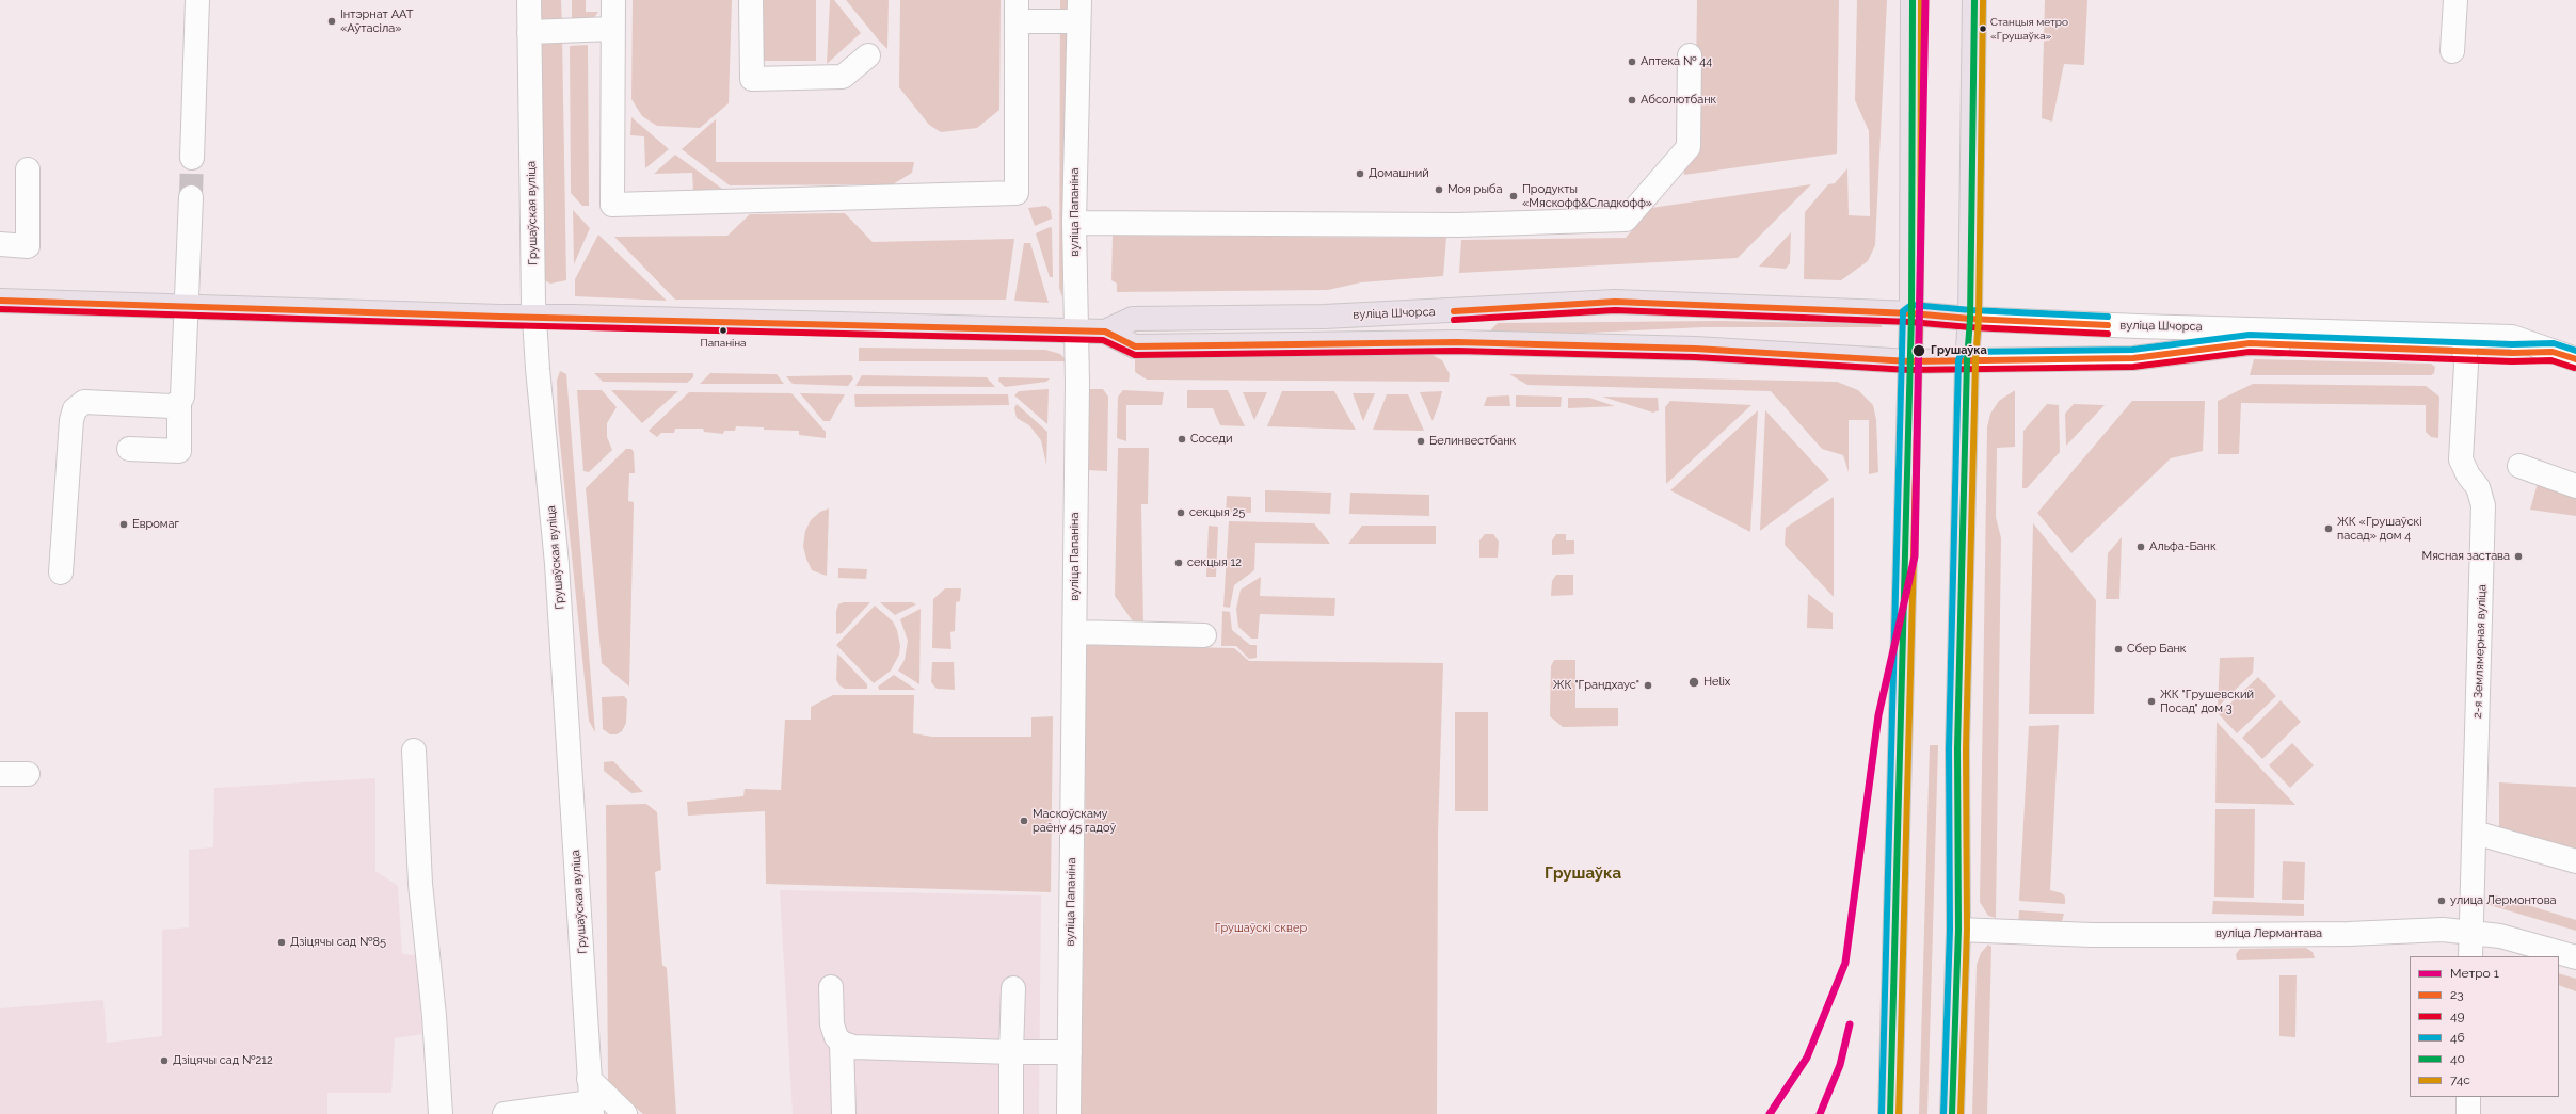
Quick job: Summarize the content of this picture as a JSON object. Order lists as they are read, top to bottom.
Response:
{
  "streets": {
    "main road": ["вуліца Шчорса"],
    "street": [
      "вуліца Папаніна",
      "Грушаўская вуліца",
      "2-я Землямерная вуліца",
      "вуліца Лермантава"
    ]
  },
  "crossings": [
    ["вуліца Папаніна", "вуліца Шчорса"],
    ["Грушаўская вуліца", "вуліца Шчорса"],
    ["вуліца Шчорса", "2-я Землямерная вуліца"],
    ["2-я Землямерная вуліца", "вуліца Лермантава"]
  ],
  "districts": ["Грушаўка"],
  "parks": ["Грушаўскі сквер"],
  "places": [
    "Інтэрнат ААТ «Аўтасіла»",
    "Станцыя метро «Грушаўка»",
    "Аптека № 44",
    "Абсолютбанк",
    "Домашний",
    "Моя рыба",
    "Продукты «Мяскофф&Сладкофф»",
    "Папаніна",
    "Грушаўка",
    "Соседи",
    "Белинвестбанк",
    "секцыя 25",
    "Евромаг",
    "ЖК «Грушаўскі пасад» дом 4",
    "Альфа-Банк",
    "Мясная застава",
    "секцыя 12",
    "Сбер Банк",
    "Helix",
    "ЖК \"Грандхаус\"",
    "ЖК \"Грушевский Посад\" дом 3",
    "Маскоўскаму раёну 45 гадоў",
    "улица Лермонтова",
    "Дзіцячы сад №85",
    "Дзіцячы сад №212"
  ],
  "lines": [
    "metro line 1",
    "transit line 40",
    "transit line 74с",
    "transit line 23",
    "transit line 46",
    "transit line 49"
  ],
  "legend": [
    "Метро 1",
    "23",
    "49",
    "46",
    "40",
    "74с"
  ]
}
